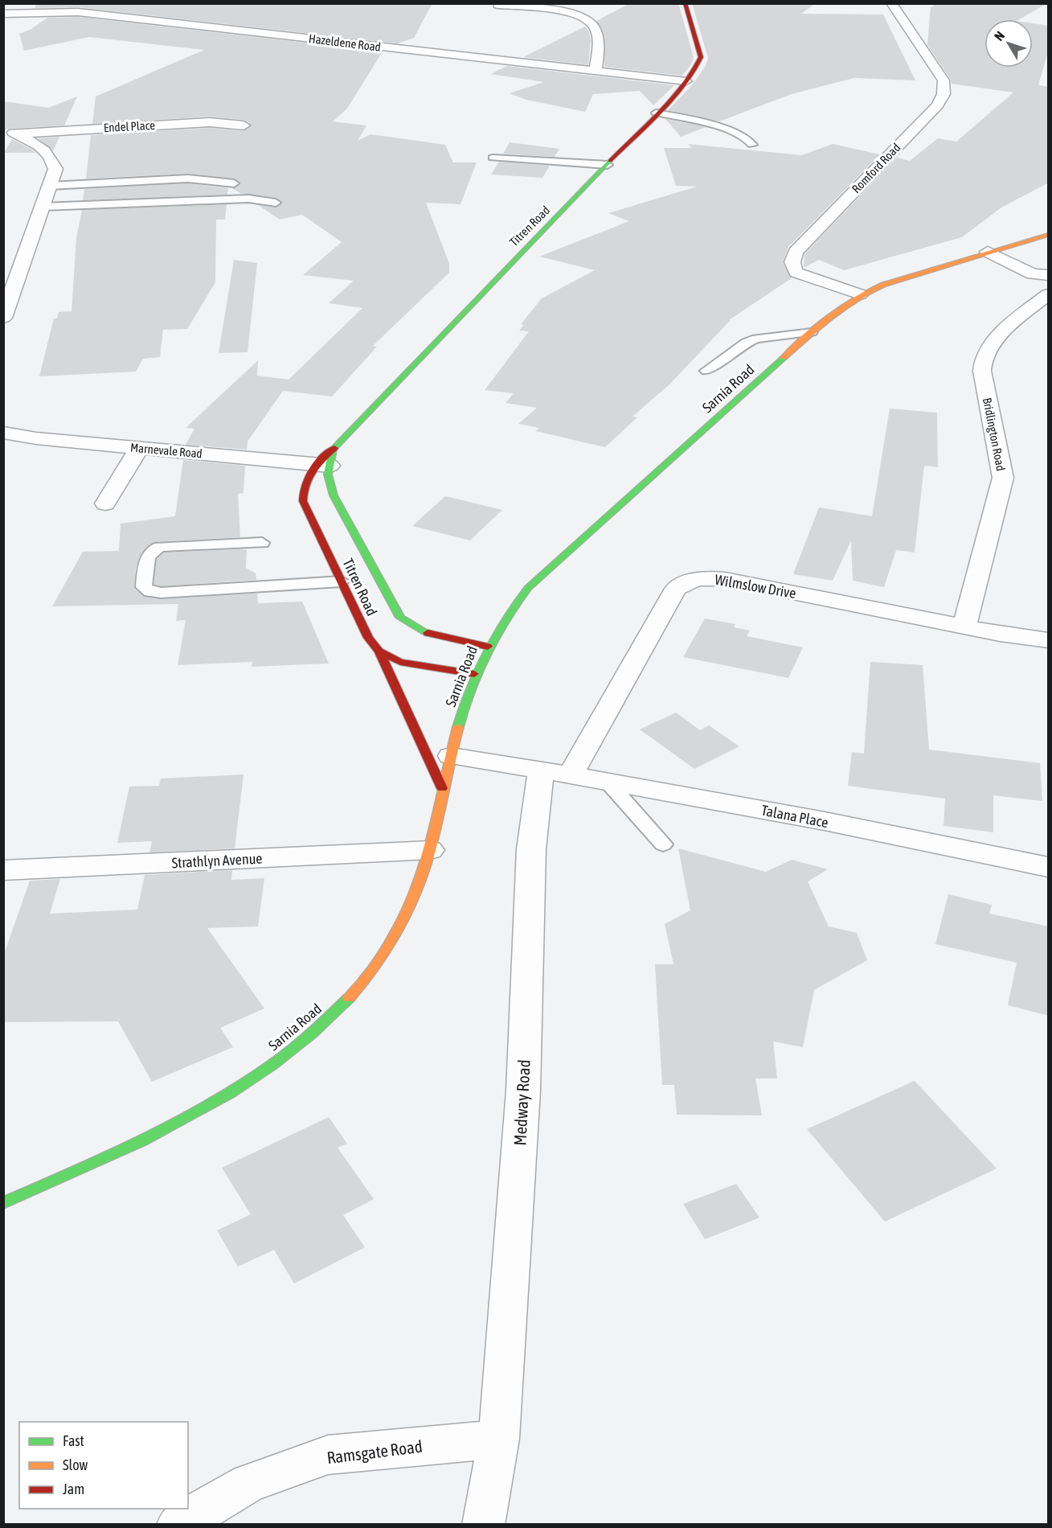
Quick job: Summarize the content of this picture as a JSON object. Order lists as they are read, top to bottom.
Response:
{
  "streets": {
    "street": [
      "Hazeldene Road",
      "Endel Place",
      "Romford Road",
      "Titren Road",
      "Sarnia Road",
      "Bridlington Road",
      "Marnevale Road",
      "Wilmslow Drive",
      "Talana Place",
      "Strathlyn Avenue",
      "Medway Road",
      "Ramsgate Road"
    ]
  },
  "crossings": [
    ["Hazeldene Road", "Titren Road"],
    ["Romford Road", "Sarnia Road"],
    ["Titren Road", "Sarnia Road"],
    ["Titren Road", "Marnevale Road"],
    ["Sarnia Road", "Strathlyn Avenue"],
    ["Bridlington Road", "Wilmslow Drive"],
    ["Wilmslow Drive", "Talana Place"],
    ["Wilmslow Drive", "Medway Road"],
    ["Talana Place", "Medway Road"],
    ["Medway Road", "Ramsgate Road"]
  ],
  "legend": ["Fast", "Slow", "Jam"],
  "north": "top left"
}
